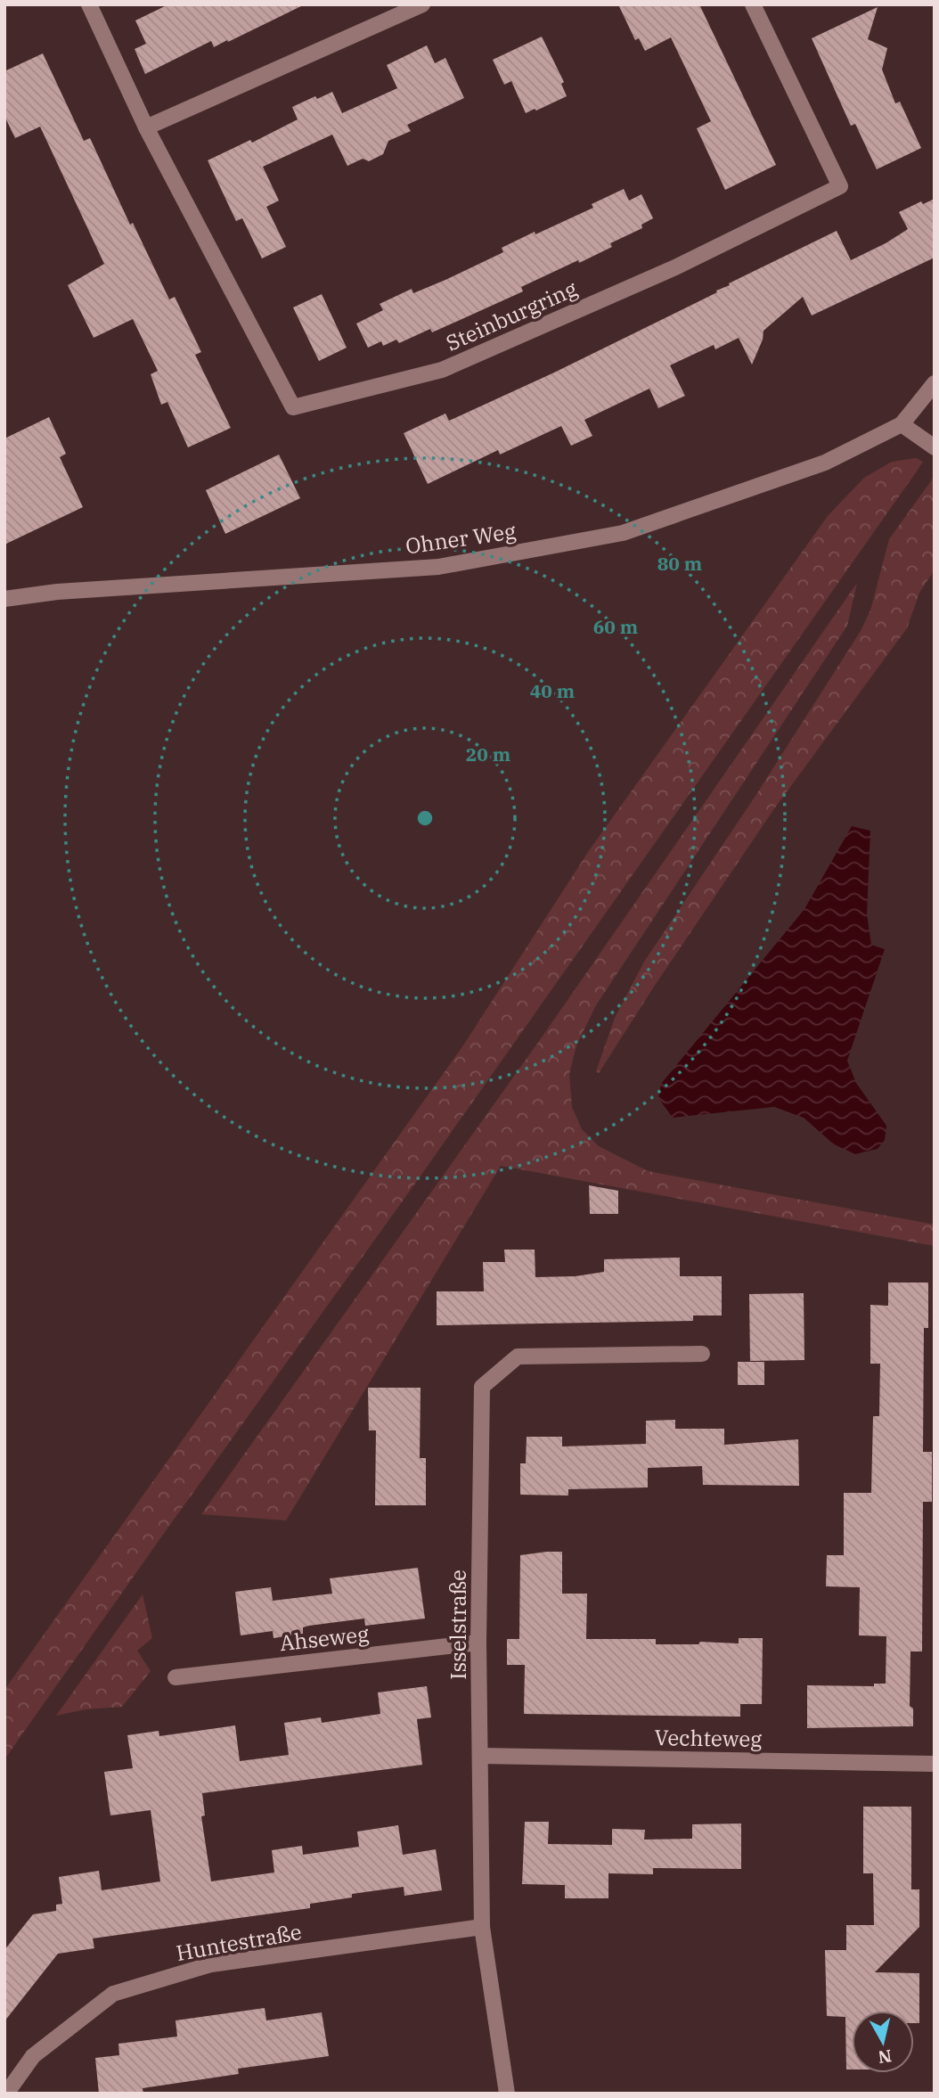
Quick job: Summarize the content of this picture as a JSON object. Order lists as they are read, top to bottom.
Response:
{
  "streets": {
    "street": [
      "Steinburgring",
      "Ohner Weg",
      "Isselstraße",
      "Ahseweg",
      "Vechteweg",
      "Huntestraße"
    ]
  },
  "crossings": [
    ["Isselstraße", "Ahseweg"],
    ["Isselstraße", "Vechteweg"],
    ["Isselstraße", "Huntestraße"]
  ],
  "north": "bottom",
  "rings": [
    "80 m",
    "60 m",
    "40 m",
    "20 m"
  ]
}
